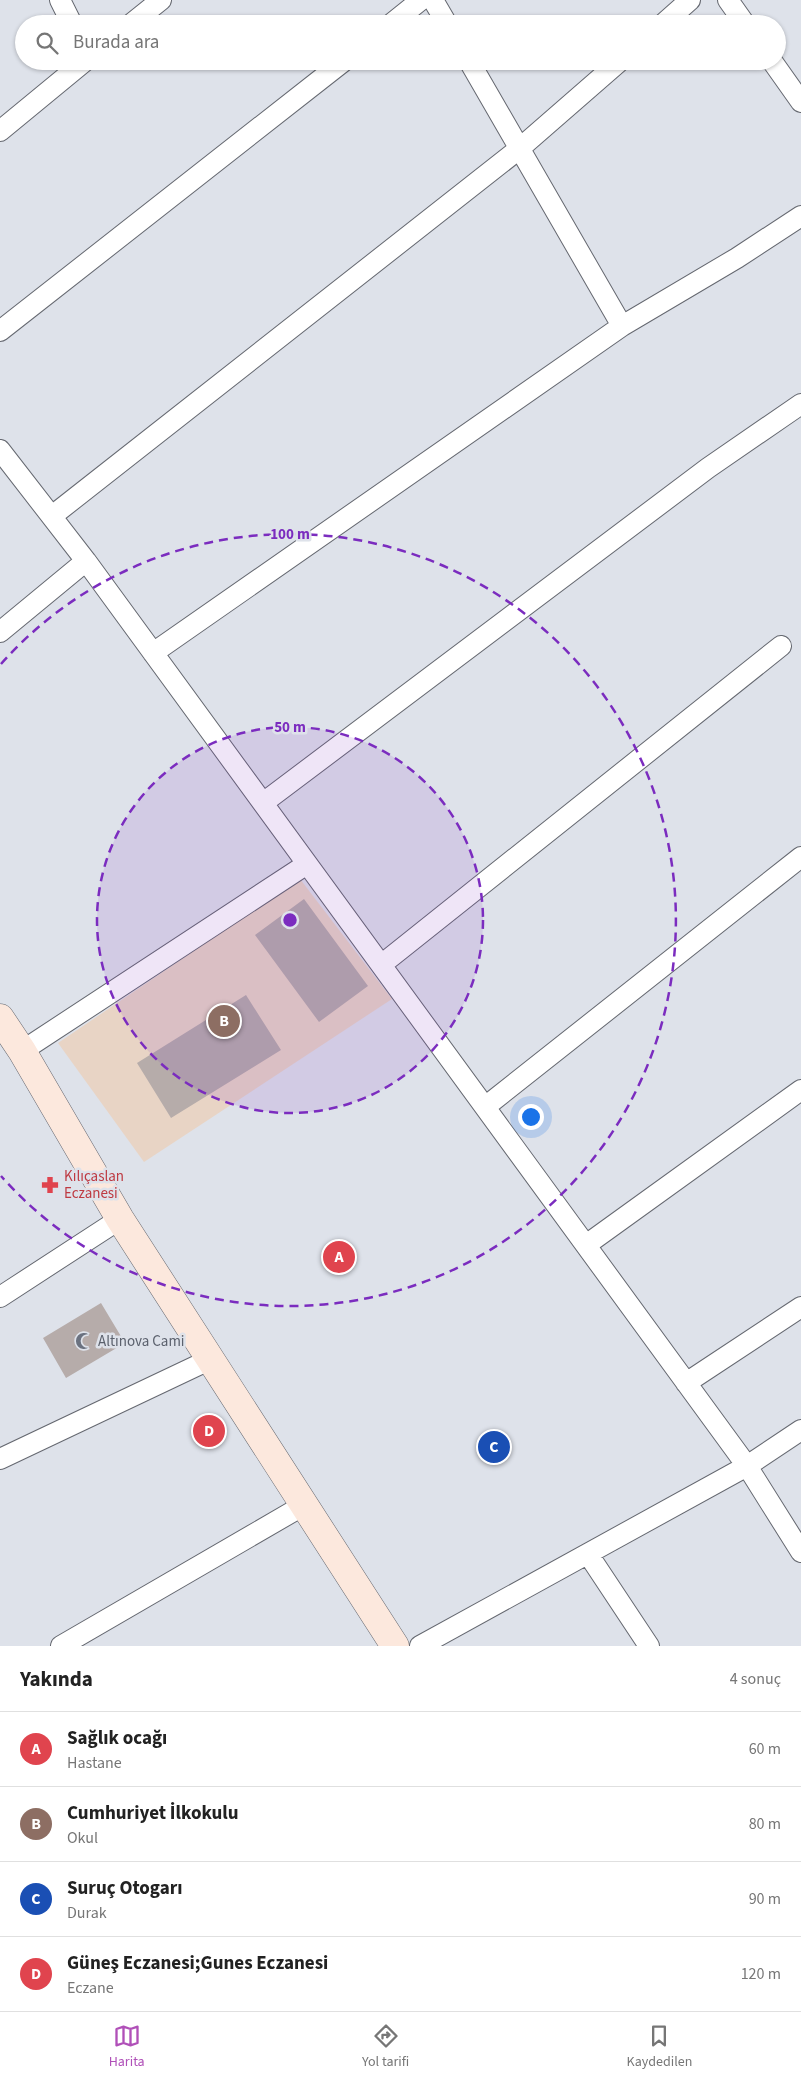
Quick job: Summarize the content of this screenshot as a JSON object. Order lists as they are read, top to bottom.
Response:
{
  "places": {
    "pharmacy": ["Kılıçaslan Eczanesi"],
    "mosque": ["Altınova Cami"]
  },
  "page": {
    "search": "Burada ara",
    "pins": [
      "B",
      "A",
      "D",
      "C"
    ],
    "heading": ["Yakında", "4 sonuç"],
    "list": [
      {
        "mark": "A",
        "name": "Sağlık ocağı",
        "note": "Hastane",
        "value": "60 m"
      },
      {
        "mark": "B",
        "name": "Cumhuriyet İlkokulu",
        "note": "Okul",
        "value": "80 m"
      },
      {
        "mark": "C",
        "name": "Suruç Otogarı",
        "note": "Durak",
        "value": "90 m"
      },
      {
        "mark": "D",
        "name": "Güneş Eczanesi;Gunes Eczanesi",
        "note": "Eczane",
        "value": "120 m"
      }
    ],
    "nav": ["Harita", "Yol tarifi", "Kaydedilen"]
  },
  "rings": ["100 m", "50 m"]
}
